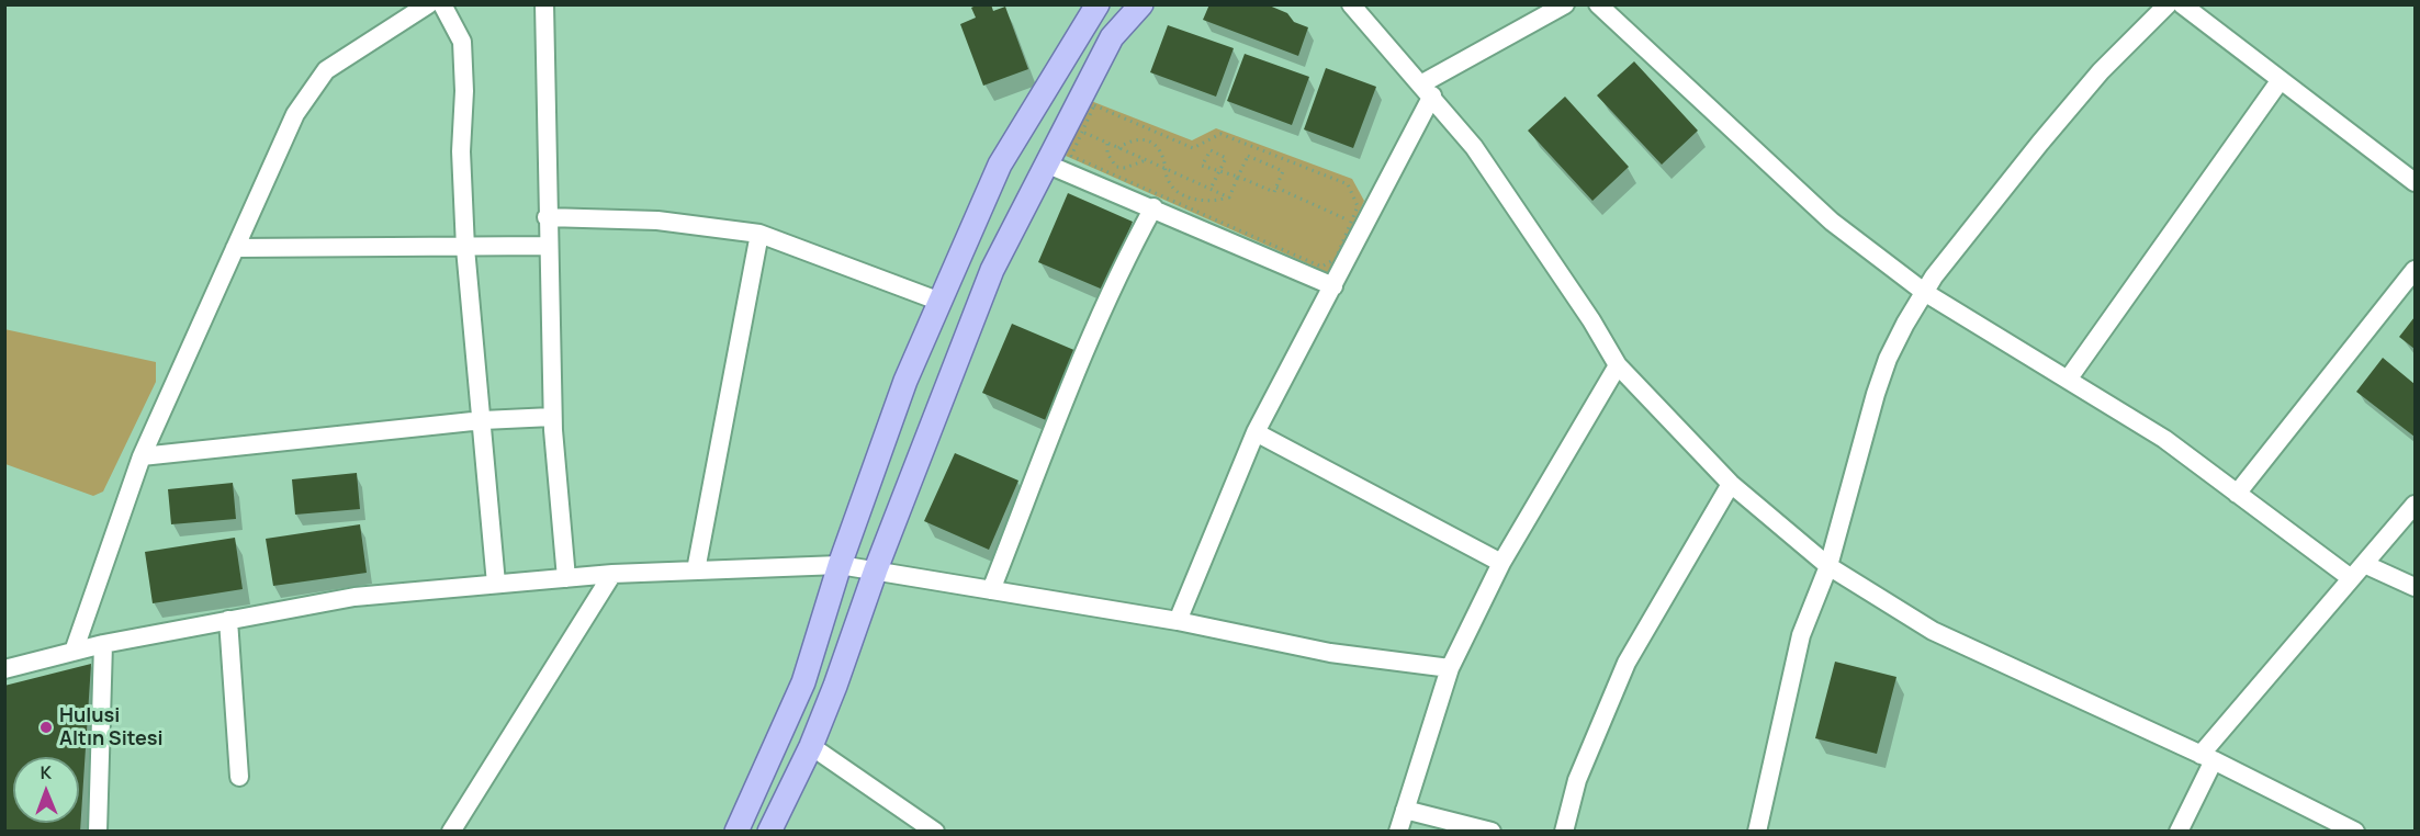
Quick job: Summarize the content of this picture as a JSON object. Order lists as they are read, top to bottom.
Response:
{
  "places": ["Hulusi Altın Sitesi"],
  "north": "top"
}
